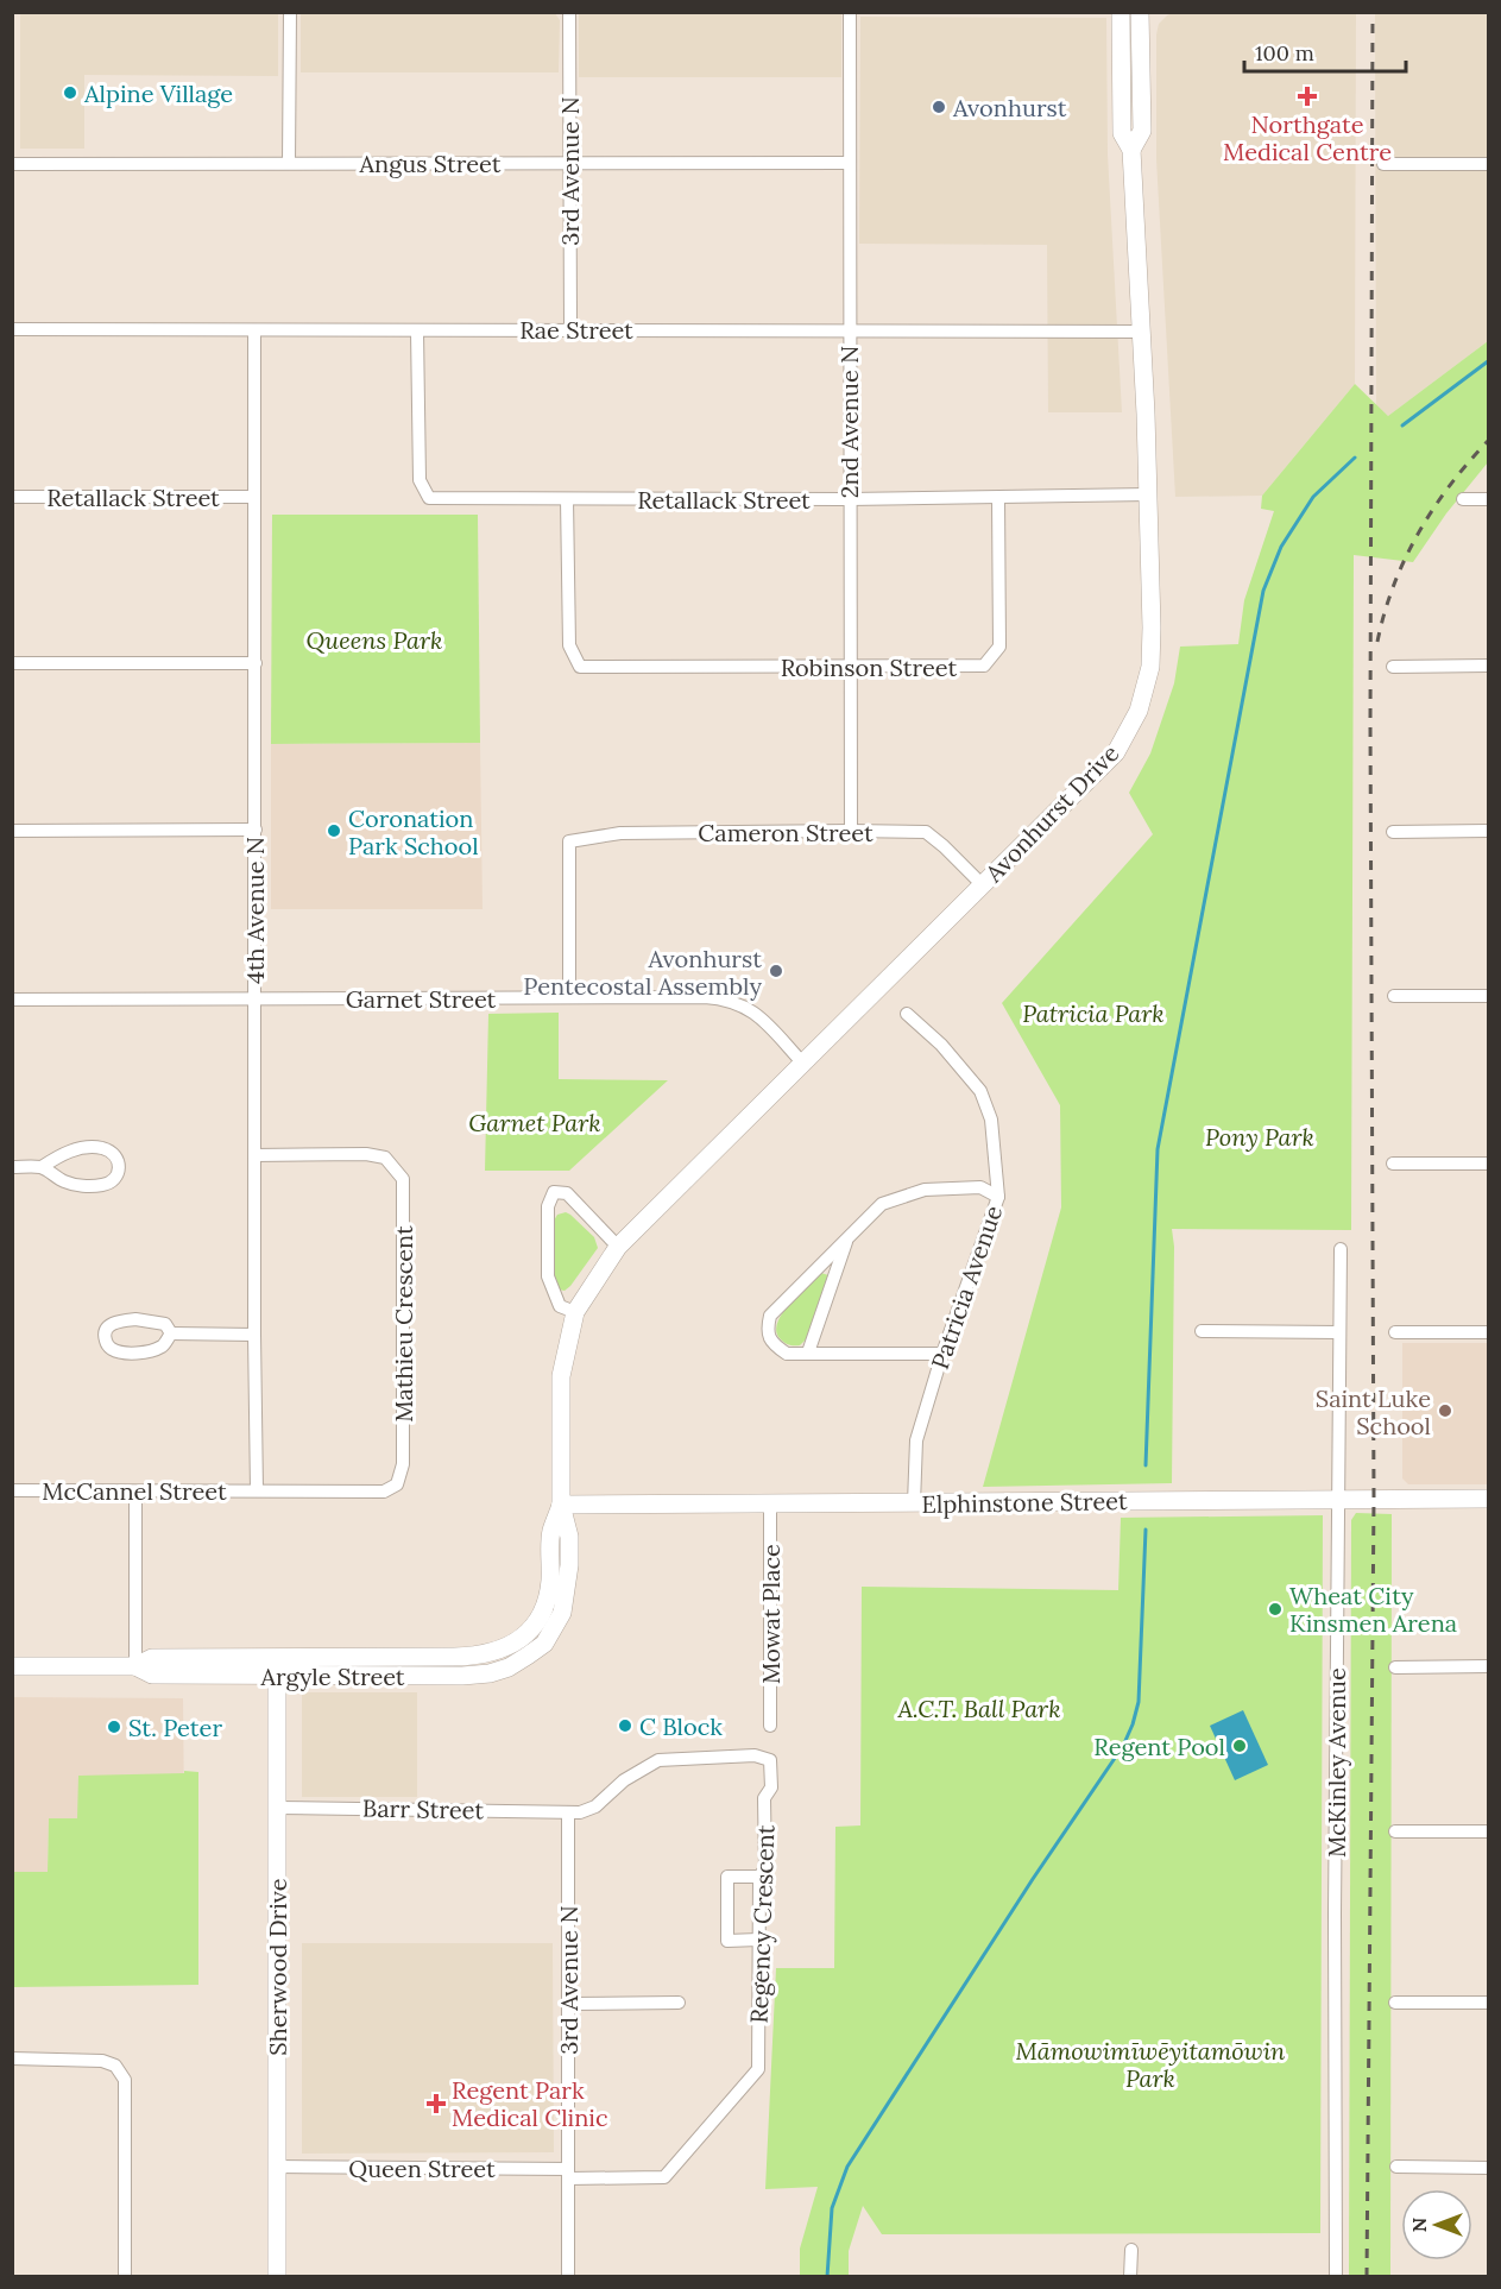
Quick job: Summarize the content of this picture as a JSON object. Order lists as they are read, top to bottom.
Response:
{
  "streets": {
    "street": [
      "Angus Street",
      "3rd Avenue N",
      "Rae Street",
      "2nd Avenue N",
      "Retallack Street",
      "Robinson Street",
      "Avonhurst Drive",
      "Cameron Street",
      "4th Avenue N",
      "Garnet Street",
      "Patricia Avenue",
      "Mathieu Crescent",
      "McCannel Street",
      "Elphinstone Street",
      "Mowat Place",
      "Argyle Street",
      "McKinley Avenue",
      "Barr Street",
      "Regency Crescent",
      "Sherwood Drive",
      "Queen Street"
    ]
  },
  "crossings": [
    ["Angus Street", "3rd Avenue N"],
    ["Angus Street", "2nd Avenue N"],
    ["3rd Avenue N", "Rae Street"],
    ["3rd Avenue N", "Barr Street"],
    ["3rd Avenue N", "Regency Crescent"],
    ["3rd Avenue N", "Queen Street"],
    ["Rae Street", "2nd Avenue N"],
    ["Rae Street", "Retallack Street"],
    ["Rae Street", "Avonhurst Drive"],
    ["Rae Street", "4th Avenue N"],
    ["2nd Avenue N", "Retallack Street"],
    ["2nd Avenue N", "Robinson Street"],
    ["2nd Avenue N", "Cameron Street"],
    ["Retallack Street", "Robinson Street"],
    ["Retallack Street", "Avonhurst Drive"],
    ["Retallack Street", "4th Avenue N"],
    ["Avonhurst Drive", "Cameron Street"],
    ["Avonhurst Drive", "Garnet Street"],
    ["Avonhurst Drive", "Elphinstone Street"],
    ["Avonhurst Drive", "Argyle Street"],
    ["Cameron Street", "Garnet Street"],
    ["4th Avenue N", "Garnet Street"],
    ["4th Avenue N", "Mathieu Crescent"],
    ["4th Avenue N", "McCannel Street"],
    ["Patricia Avenue", "Elphinstone Street"],
    ["Mathieu Crescent", "McCannel Street"],
    ["Elphinstone Street", "Mowat Place"],
    ["Elphinstone Street", "McKinley Avenue"],
    ["Argyle Street", "Sherwood Drive"],
    ["Barr Street", "Regency Crescent"],
    ["Barr Street", "Sherwood Drive"],
    ["Regency Crescent", "Queen Street"],
    ["Sherwood Drive", "Queen Street"]
  ],
  "parks": [
    "Queens Park",
    "Patricia Park",
    "Garnet Park",
    "Pony Park",
    "A.C.T. Ball Park",
    "Māmowimīwēyitamōwin Park"
  ],
  "places": {
    "other": [
      "Alpine Village",
      "Avonhurst",
      "Coronation Park School",
      "Avonhurst Pentecostal Assembly",
      "Saint Luke School",
      "Wheat City Kinsmen Arena",
      "C Block",
      "St. Peter",
      "Regent Pool"
    ],
    "health": ["Northgate Medical Centre", "Regent Park Medical Clinic"]
  },
  "scale_bar": "100 m",
  "north": "left"
}
